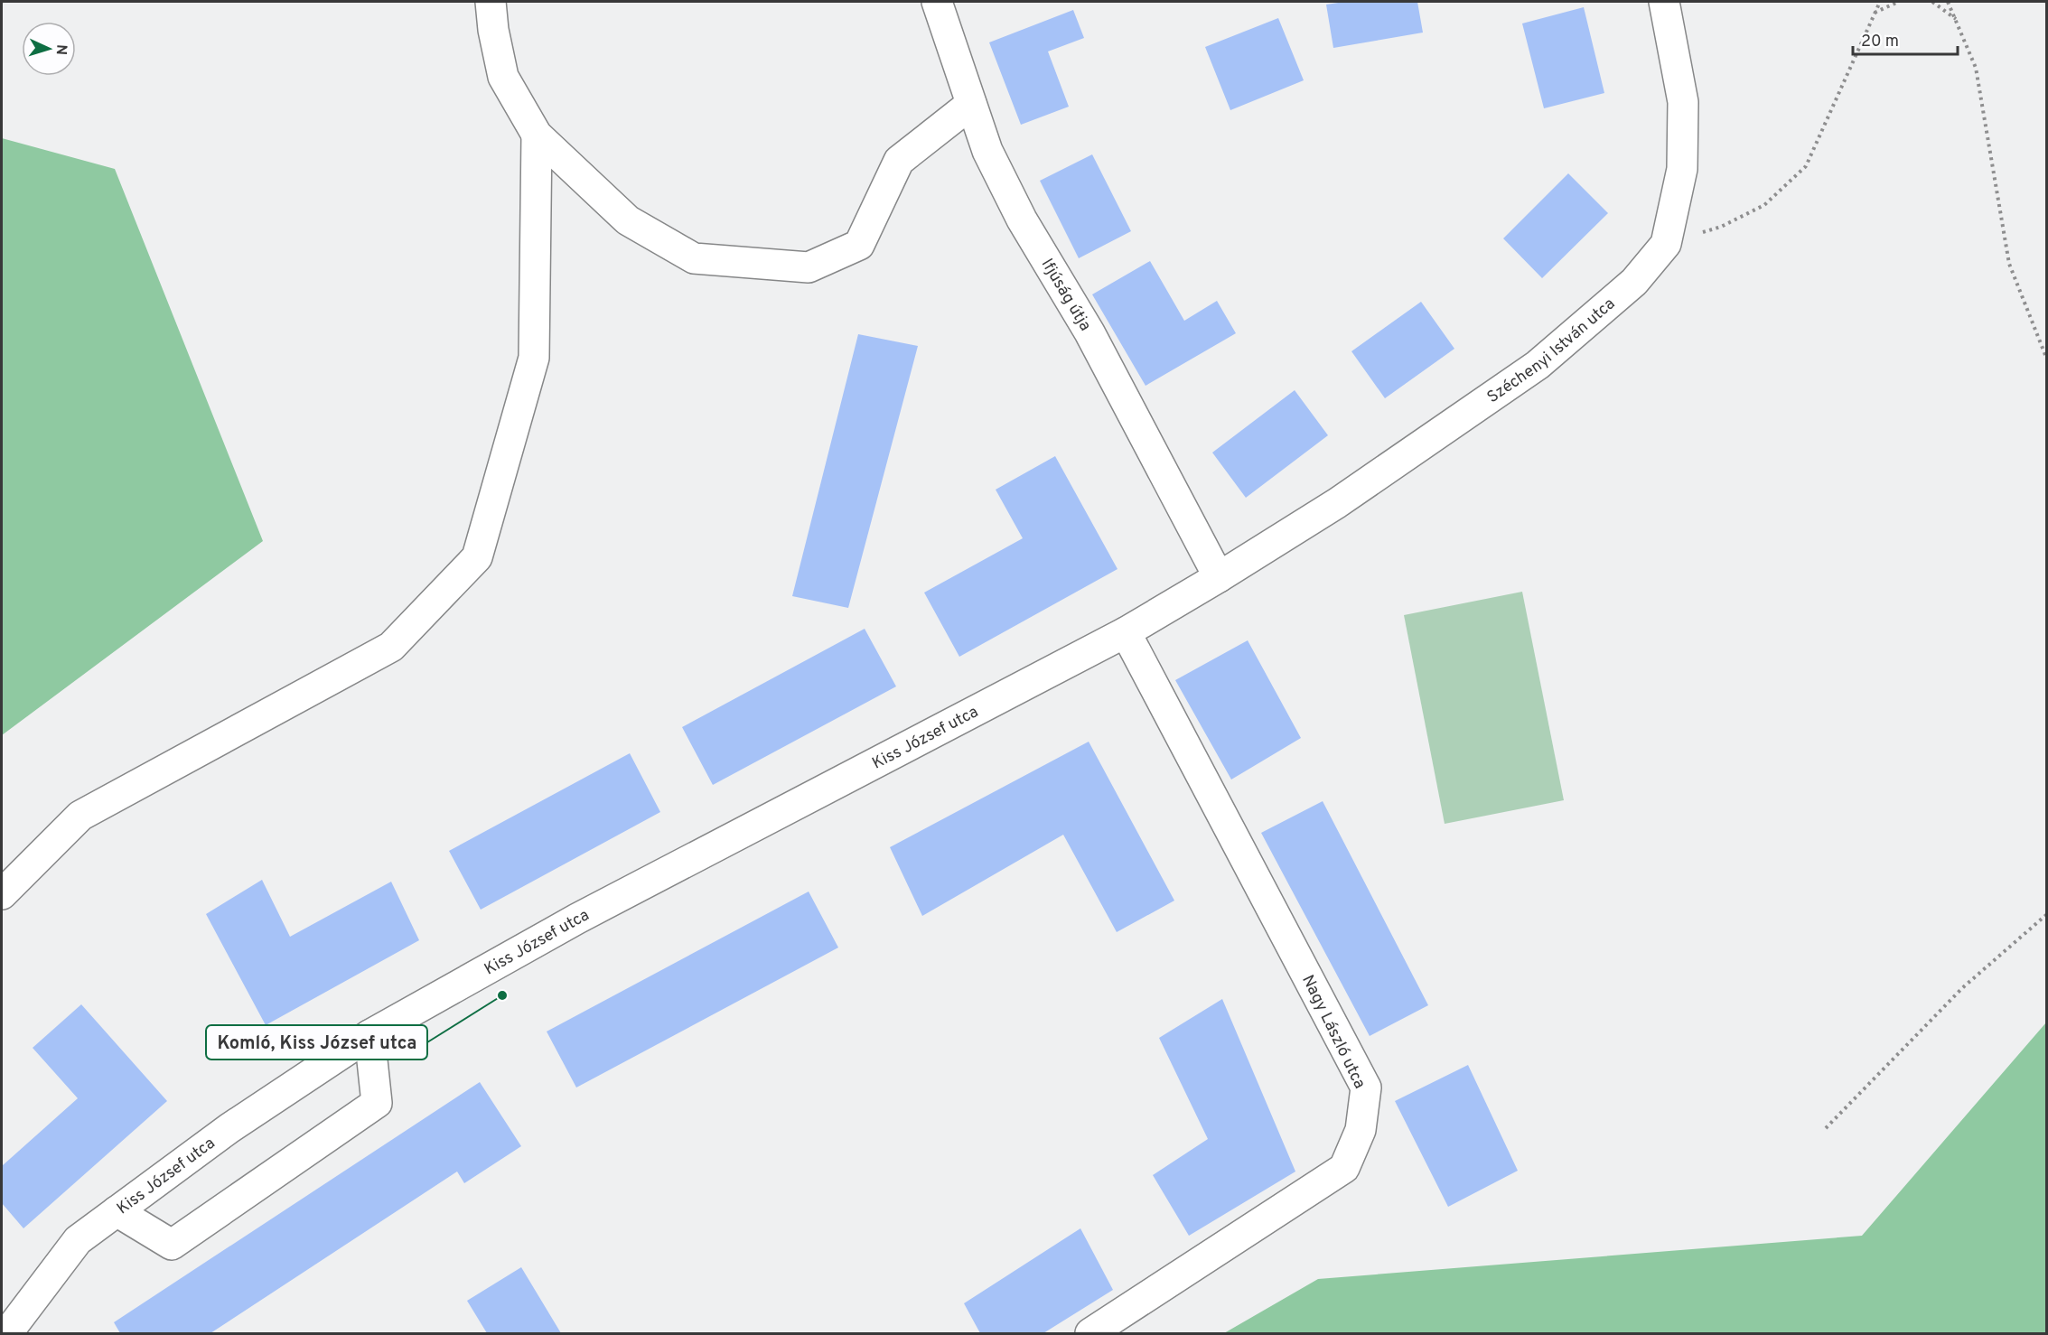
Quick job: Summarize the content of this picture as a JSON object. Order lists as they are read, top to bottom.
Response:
{
  "streets": {
    "street": [
      "Ifjúság útja",
      "Széchenyi István utca",
      "Kiss József utca",
      "Nagy László utca"
    ]
  },
  "crossings": [
    ["Ifjúság útja", "Széchenyi István utca"],
    ["Széchenyi István utca", "Kiss József utca"],
    ["Széchenyi István utca", "Nagy László utca"],
    ["Kiss József utca", "Nagy László utca"]
  ],
  "places": ["Komló, Kiss József utca"],
  "scale_bar": "20 m",
  "north": "right"
}
